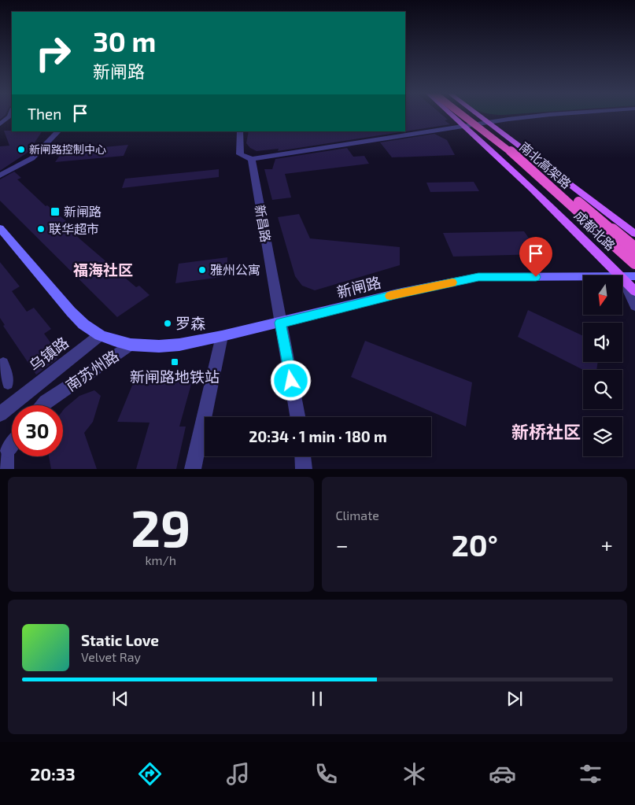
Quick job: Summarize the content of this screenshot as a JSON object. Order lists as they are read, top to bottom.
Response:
{
  "streets": {
    "highway": ["南北高架路"],
    "main road": ["成都北路", "新闸路"],
    "street": ["新昌路", "乌镇路", "南苏州路"]
  },
  "crossings": [
    ["新昌路", "新闸路"],
    ["新闸路", "乌镇路"],
    ["新闸路", "南苏州路"]
  ],
  "districts": ["福海社区", "新桥社区"],
  "places": {
    "other": [
      "新闸路控制中心",
      "联华超市",
      "雅州公寓",
      "罗森"
    ],
    "transit": ["新闸路", "新闸路地铁站"]
  },
  "north": "bottom",
  "page": {
    "turn": ["30 m", "新闸路"],
    "then": "Then",
    "limit": "30",
    "trip": "20:34 · 1 min · 180 m",
    "tile": [
      ["29", "km/h"],
      "Climate"
    ],
    "heat": ["−", "20°", "+"],
    "song": ["Static Love", "Velvet Ray"],
    "tabs": "20:33"
  }
}
